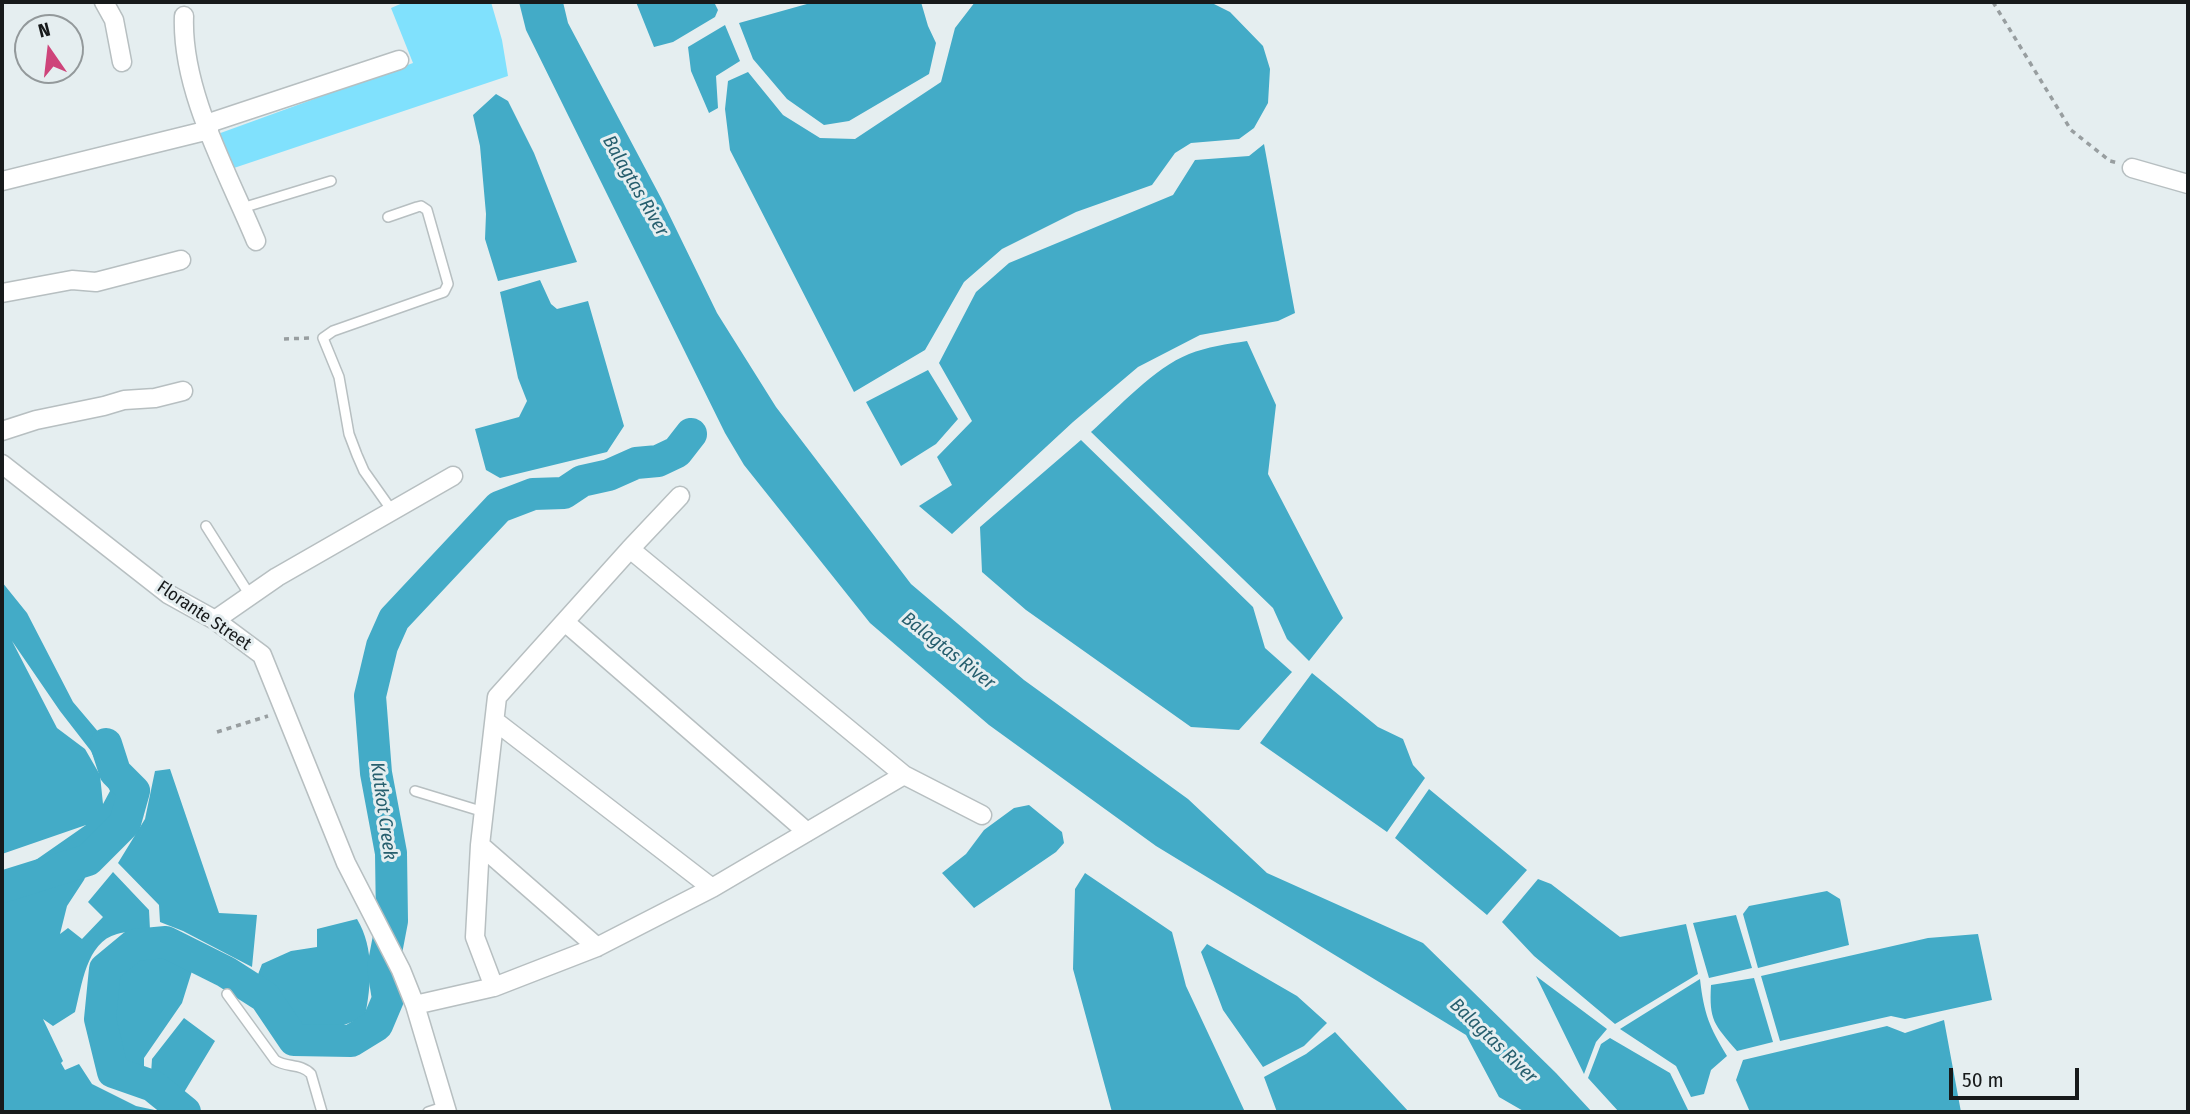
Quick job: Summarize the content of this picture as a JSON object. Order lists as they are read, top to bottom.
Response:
{
  "streets": {
    "street": ["Florante Street"]
  },
  "water": ["Balagtas River", "Kutkot Creek"],
  "scale_bar": "50 m",
  "north": "top"
}
